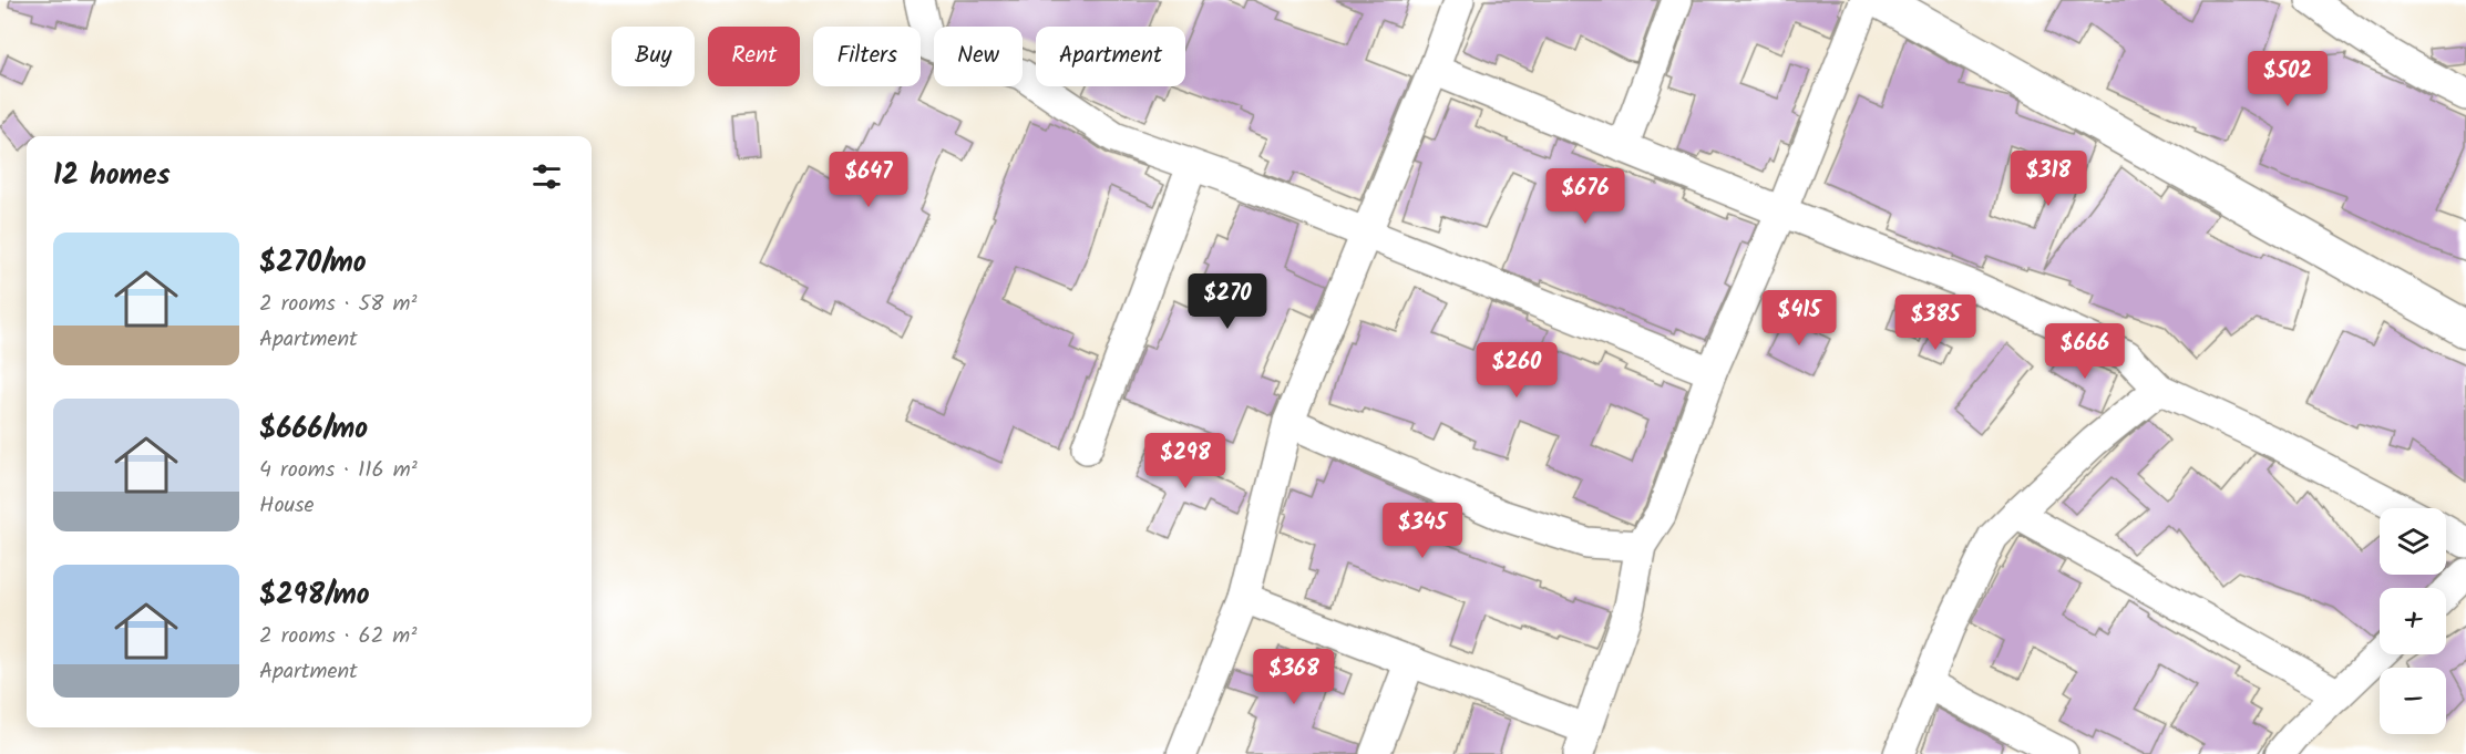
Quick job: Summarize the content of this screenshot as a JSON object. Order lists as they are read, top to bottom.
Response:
{
  "page": {
    "chip": [
      "Buy",
      "Rent",
      "Filters",
      "New",
      "Apartment"
    ],
    "price": [
      "$502",
      "$318",
      "$647",
      "$676",
      "$270",
      "$415",
      "$385",
      "$666",
      "$260",
      "$298",
      "$345",
      "$368"
    ],
    "heading": "12 homes",
    "list": [
      {
        "name": "$270/mo",
        "note": "2 rooms · 58 m² · Apartment"
      },
      {
        "name": "$666/mo",
        "note": "4 rooms · 116 m² · House"
      },
      {
        "name": "$298/mo",
        "note": "2 rooms · 62 m² · Apartment"
      }
    ],
    "map_buttons": ["+", "−"]
  }
}
